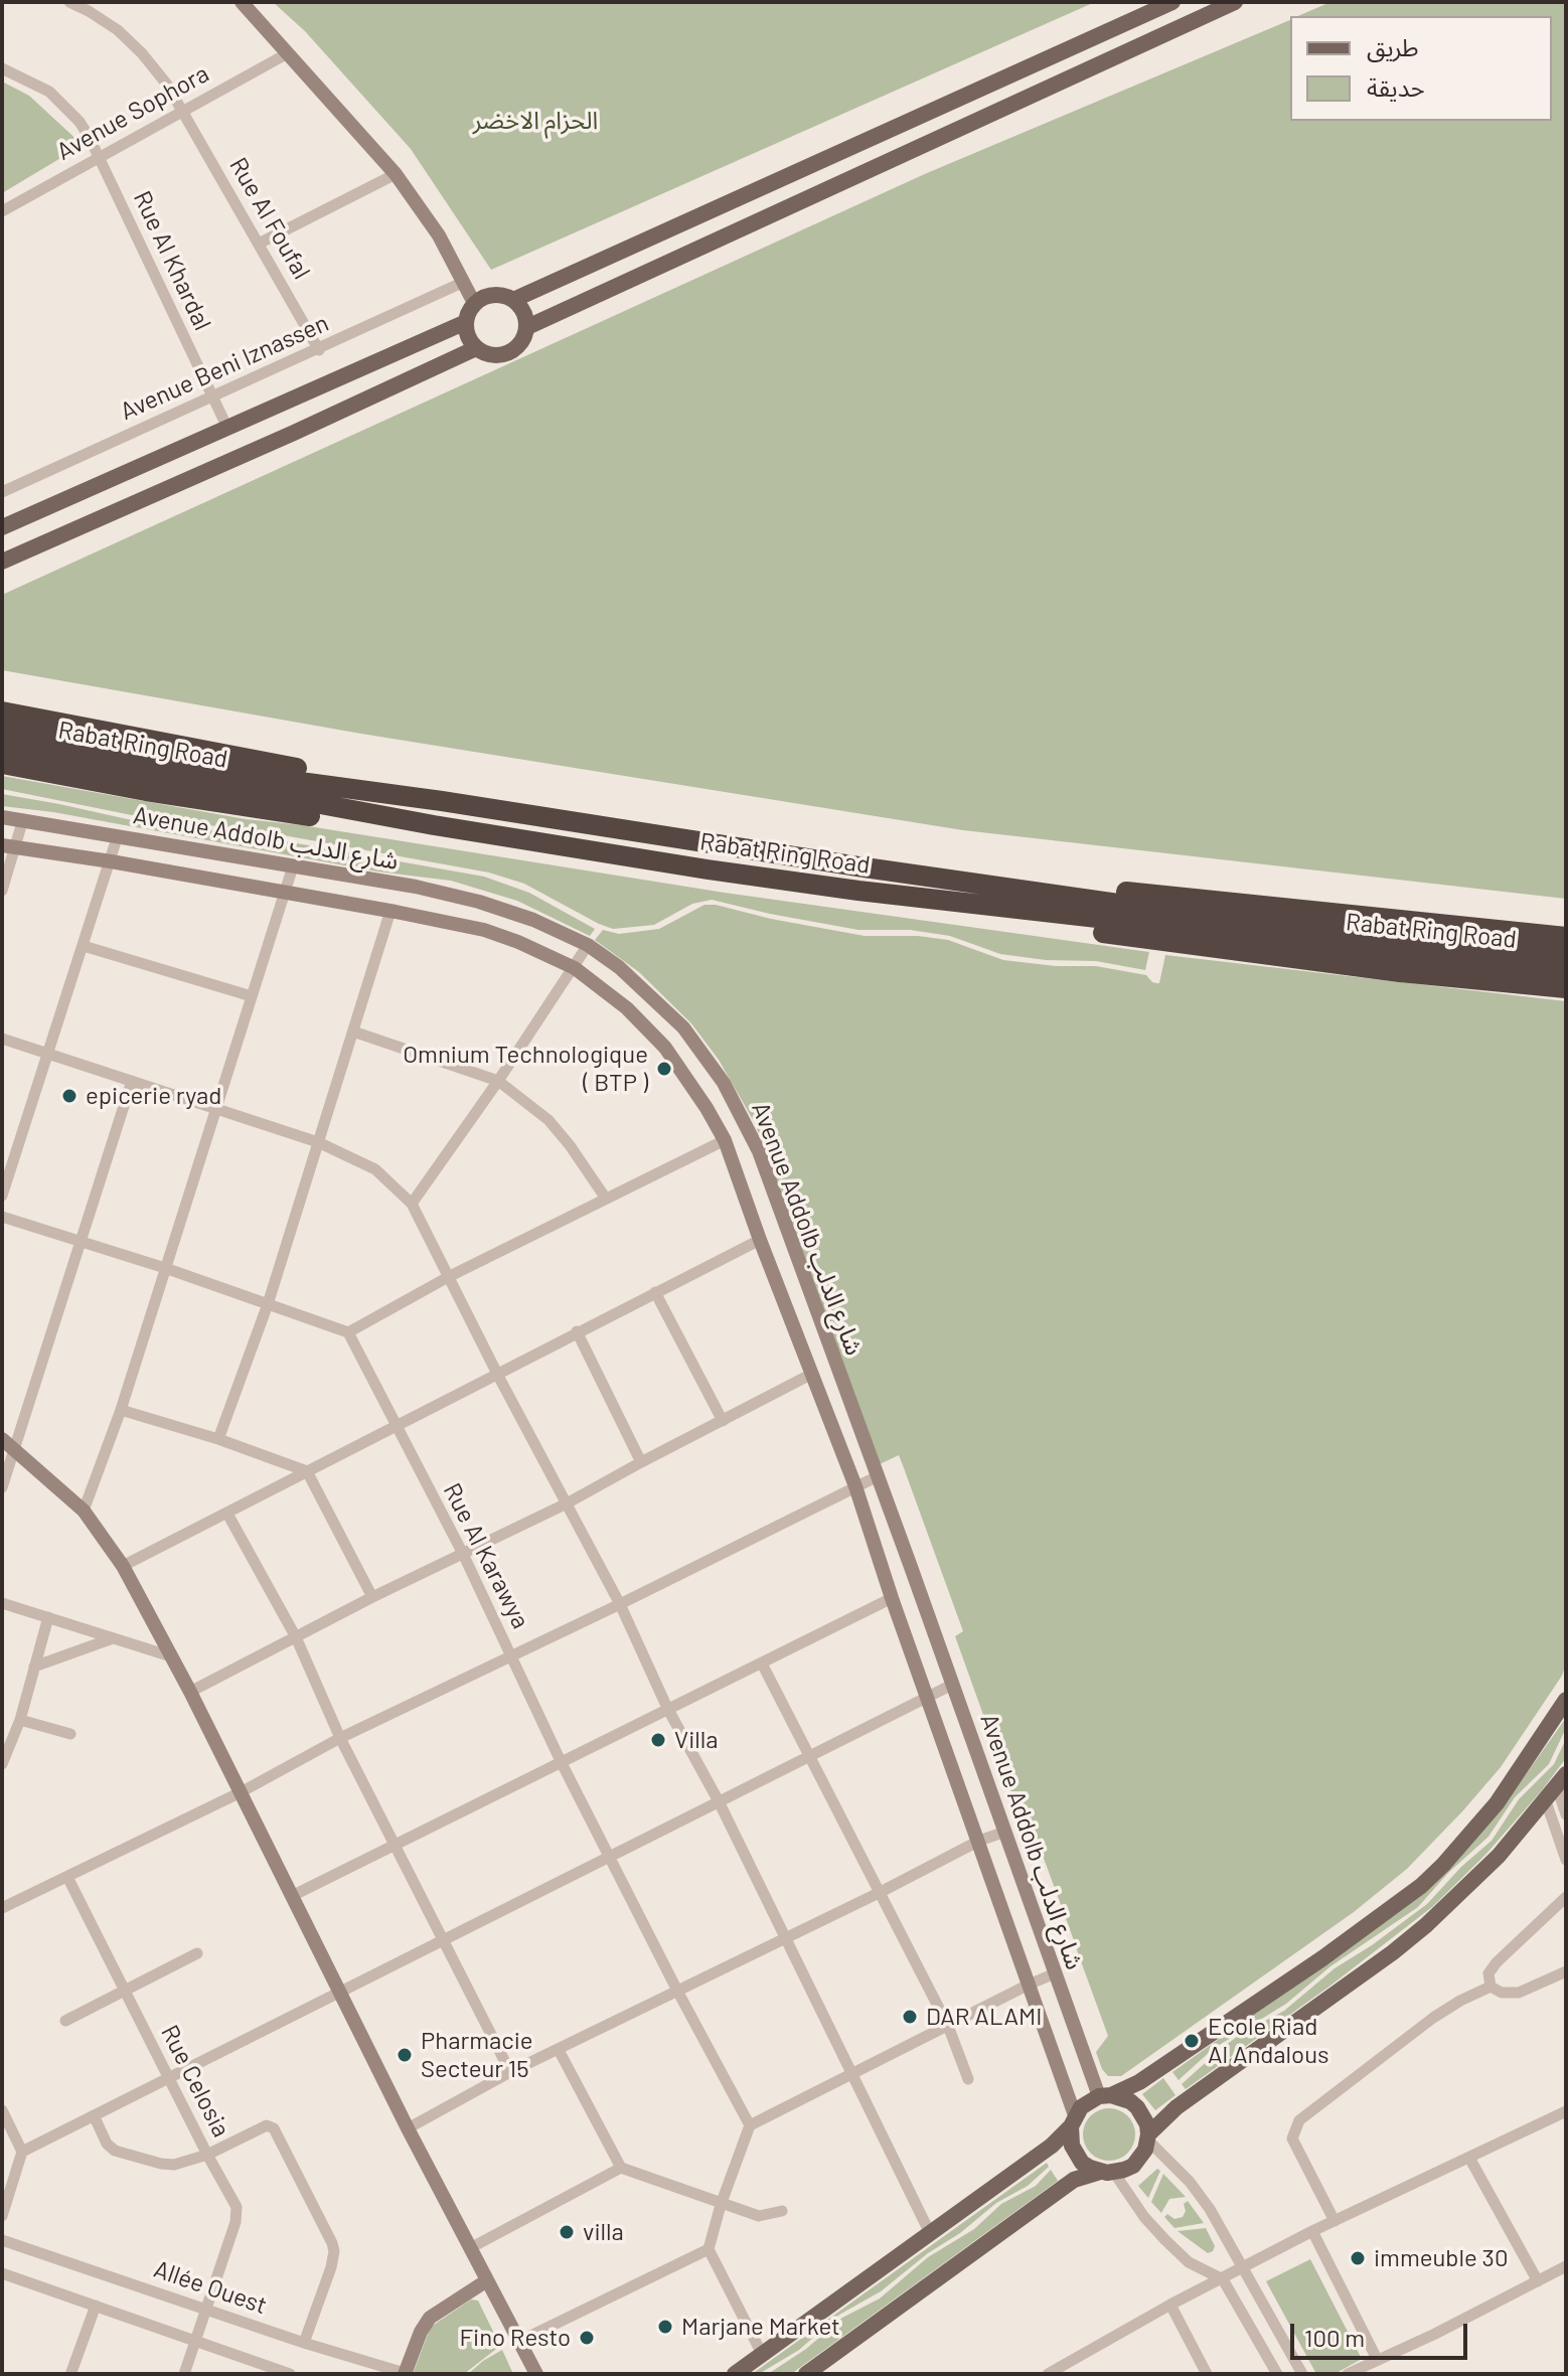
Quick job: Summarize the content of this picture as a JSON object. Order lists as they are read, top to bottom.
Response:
{
  "streets": {
    "highway": ["Rabat Ring Road"],
    "street": [
      "Avenue Sophora",
      "Rue Al Foufal",
      "Rue Al Khardal",
      "Avenue Beni Iznassen",
      "Avenue Addolb شارع الدلب",
      "Rue Al Karawya",
      "Rue Celosia",
      "Allée Ouest"
    ]
  },
  "crossings": [
    ["Avenue Sophora", "Rue Al Foufal"],
    ["Avenue Sophora", "Rue Al Khardal"],
    ["Rue Al Foufal", "Avenue Beni Iznassen"],
    ["Rue Al Khardal", "Avenue Beni Iznassen"],
    ["Rue Celosia", "Allée Ouest"]
  ],
  "parks": ["الحزام الاخضر"],
  "places": [
    "Omnium Technologique ( BTP )",
    "epicerie ryad",
    "Villa",
    "DAR ALAMI",
    "Ecole Riad Al Andalous",
    "Pharmacie Secteur 15",
    "villa",
    "immeuble 30",
    "Marjane Market",
    "Fino Resto"
  ],
  "legend": ["طريق", "حديقة"],
  "scale_bar": "100 m"
}
